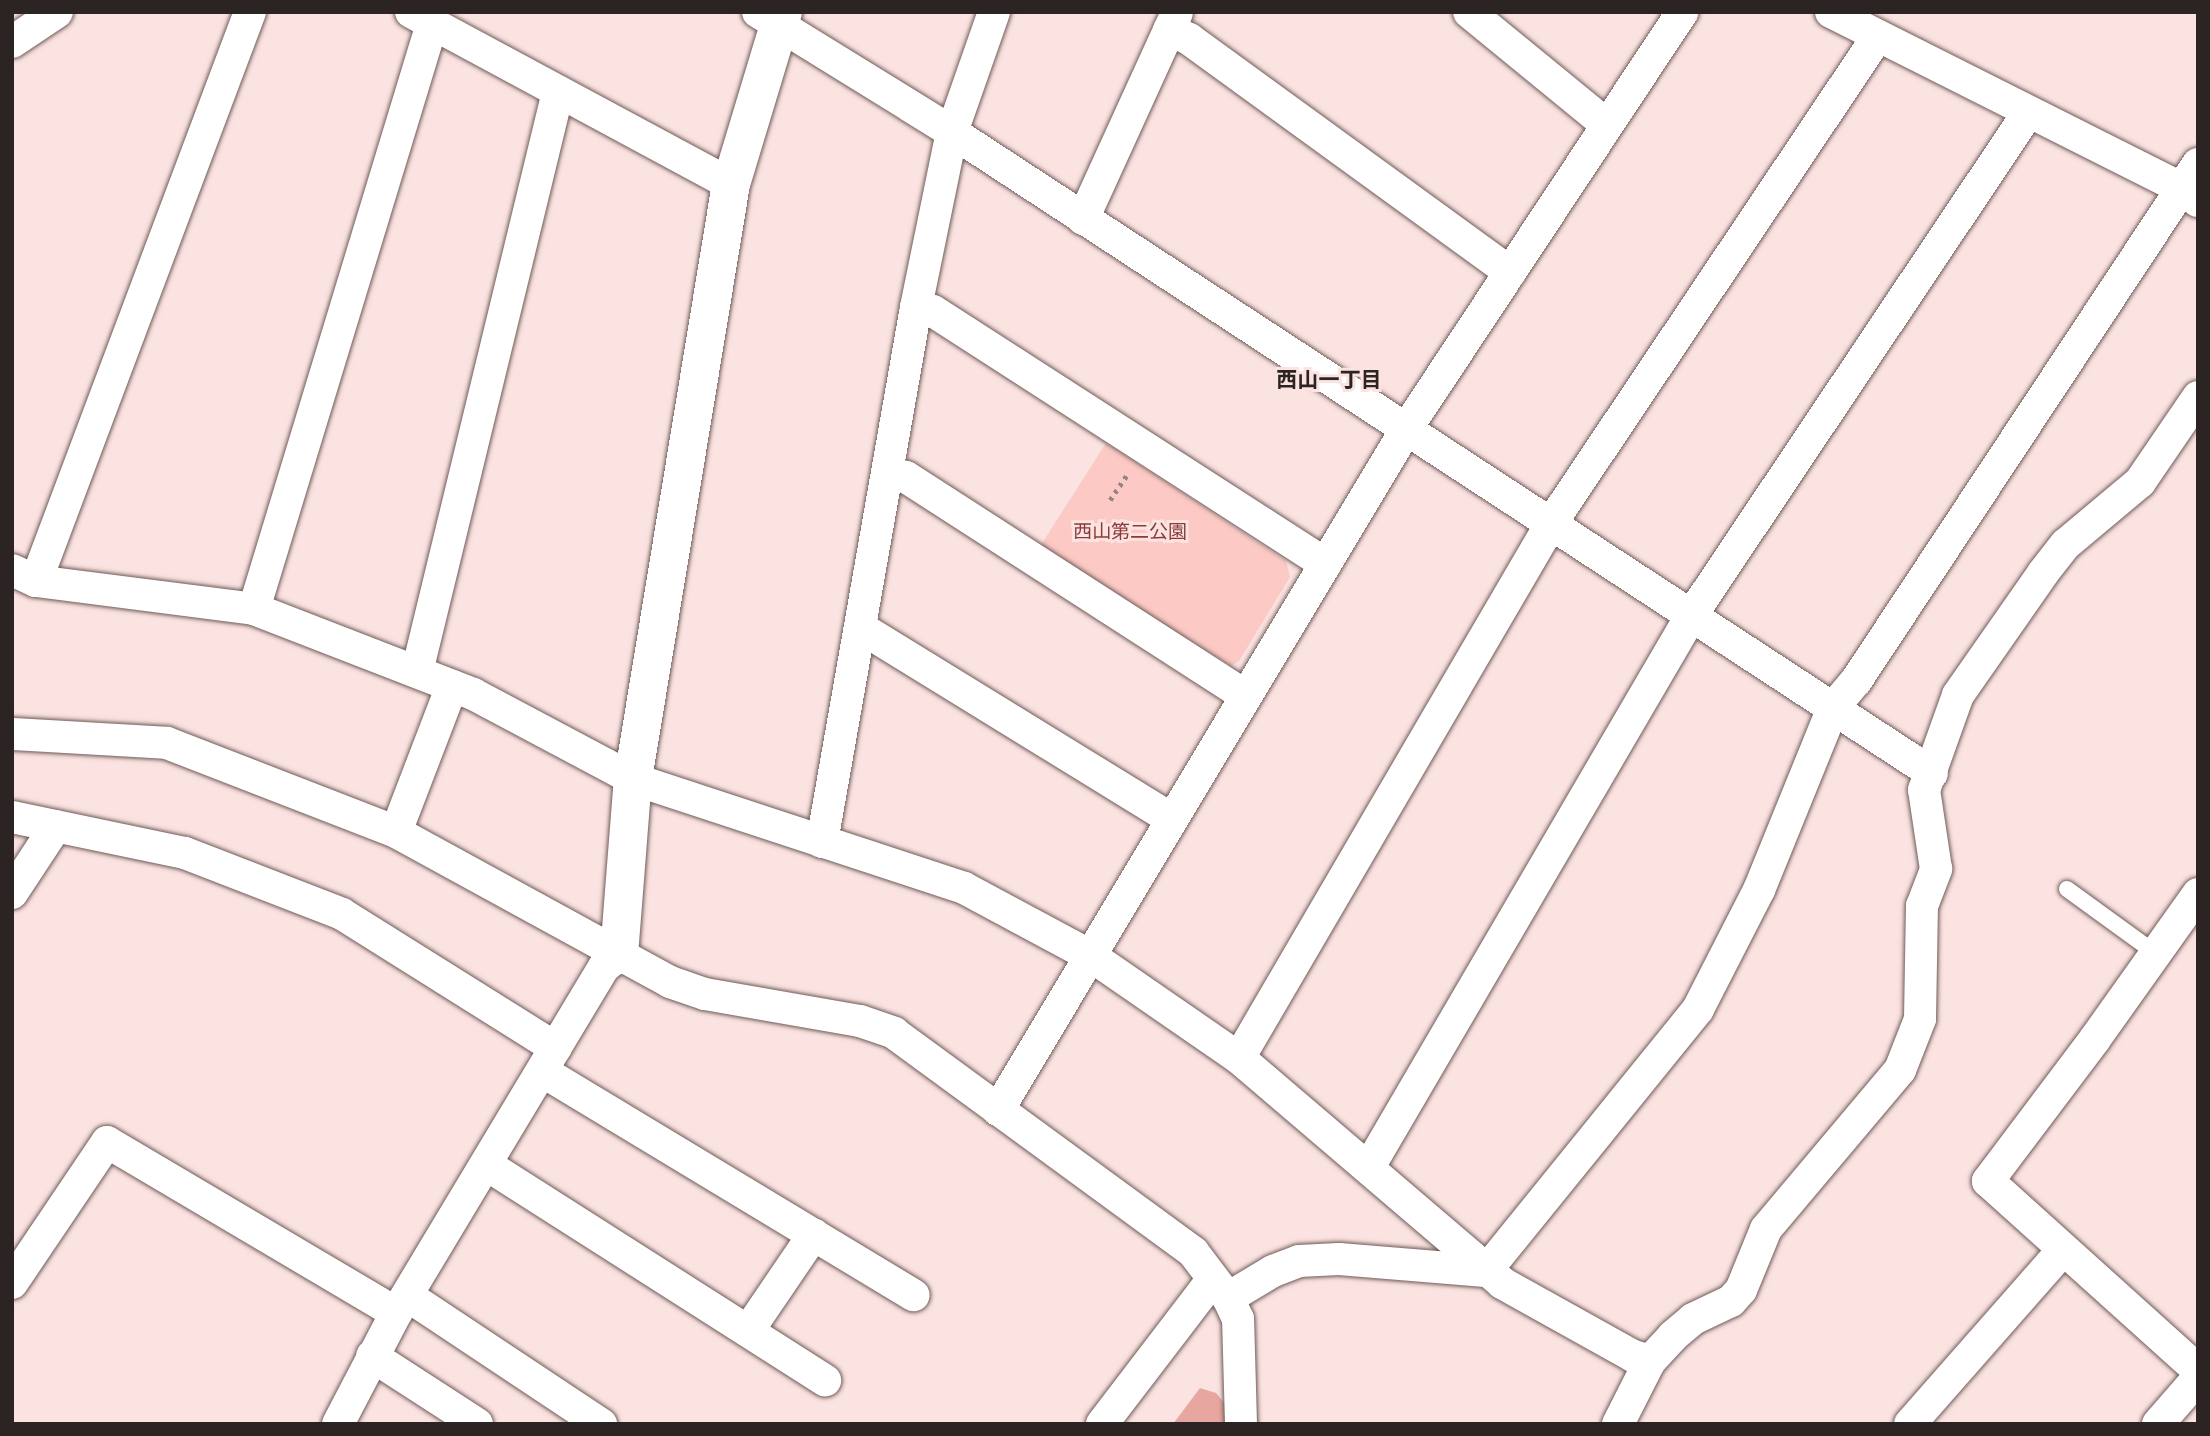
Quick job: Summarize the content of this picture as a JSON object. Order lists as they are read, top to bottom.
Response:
{
  "districts": ["西山一丁目"],
  "parks": ["西山第二公園"]
}
